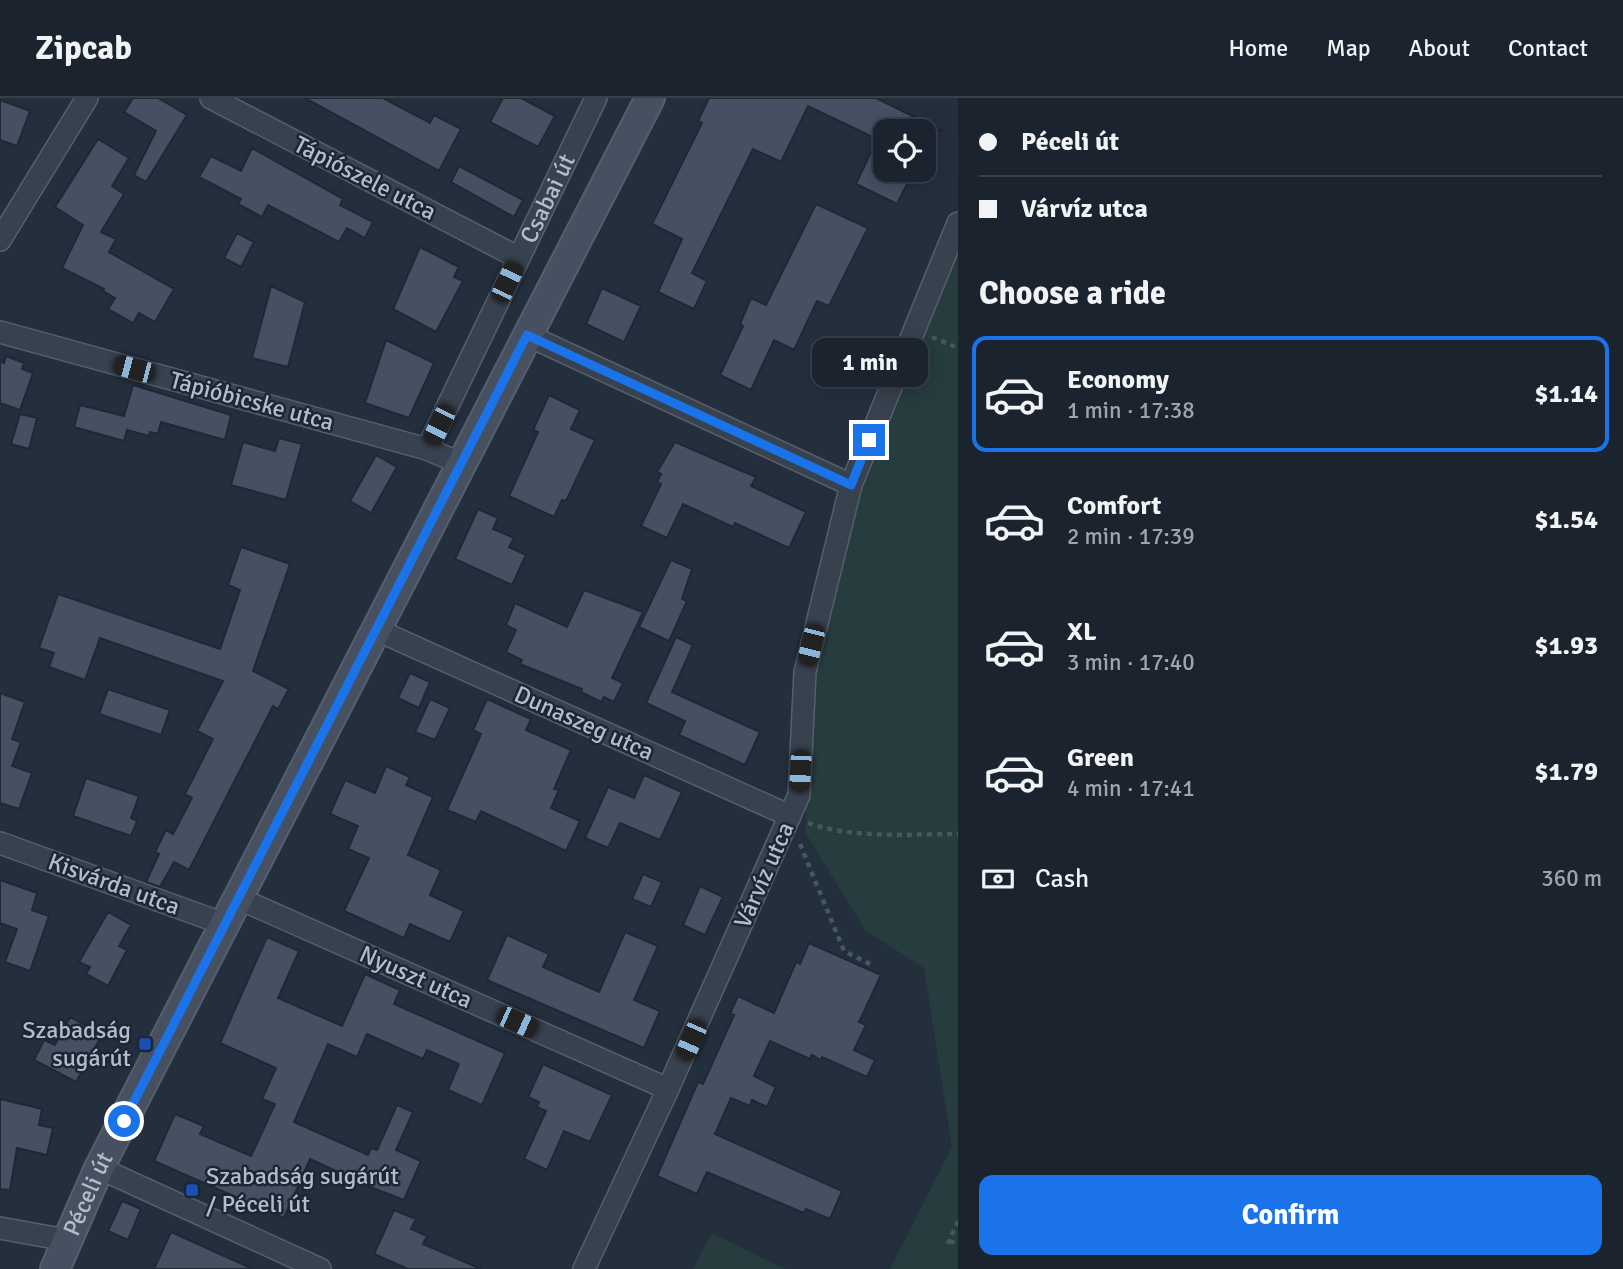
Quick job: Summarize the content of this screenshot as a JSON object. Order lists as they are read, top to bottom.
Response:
{
  "streets": {
    "main road": ["Csabai út", "Péceli út"],
    "street": [
      "Tápiószele utca",
      "Tápióbicske utca",
      "Dunaszeg utca",
      "Várvíz utca",
      "Kisvárda utca",
      "Nyuszt utca"
    ]
  },
  "crossings": [
    ["Tápiószele utca", "Csabai út"],
    ["Csabai út", "Tápióbicske utca"],
    ["Csabai út", "Péceli út"],
    ["Tápióbicske utca", "Péceli út"],
    ["Dunaszeg utca", "Várvíz utca"],
    ["Dunaszeg utca", "Péceli út"],
    ["Várvíz utca", "Nyuszt utca"],
    ["Kisvárda utca", "Péceli út"],
    ["Nyuszt utca", "Péceli út"]
  ],
  "places": {
    "transit": ["Szabadság sugárút", "Szabadság sugárút / Péceli út"]
  },
  "page": {
    "header": "Zipcab",
    "nav": [
      "Home",
      "Map",
      "About",
      "Contact"
    ],
    "banner": ["Péceli út", "Várvíz utca"],
    "heading": "Choose a ride",
    "list": [
      {
        "name": "Economy",
        "note": "1 min · 17:38",
        "value": "$1.14"
      },
      {
        "name": "Comfort",
        "note": "2 min · 17:39",
        "value": "$1.54"
      },
      {
        "name": "XL",
        "note": "3 min · 17:40",
        "value": "$1.93"
      },
      {
        "name": "Green",
        "note": "4 min · 17:41",
        "value": "$1.79"
      }
    ],
    "bubble": "1 min",
    "pay": ["Cash", "360 m"],
    "buttons": "Confirm"
  }
}
